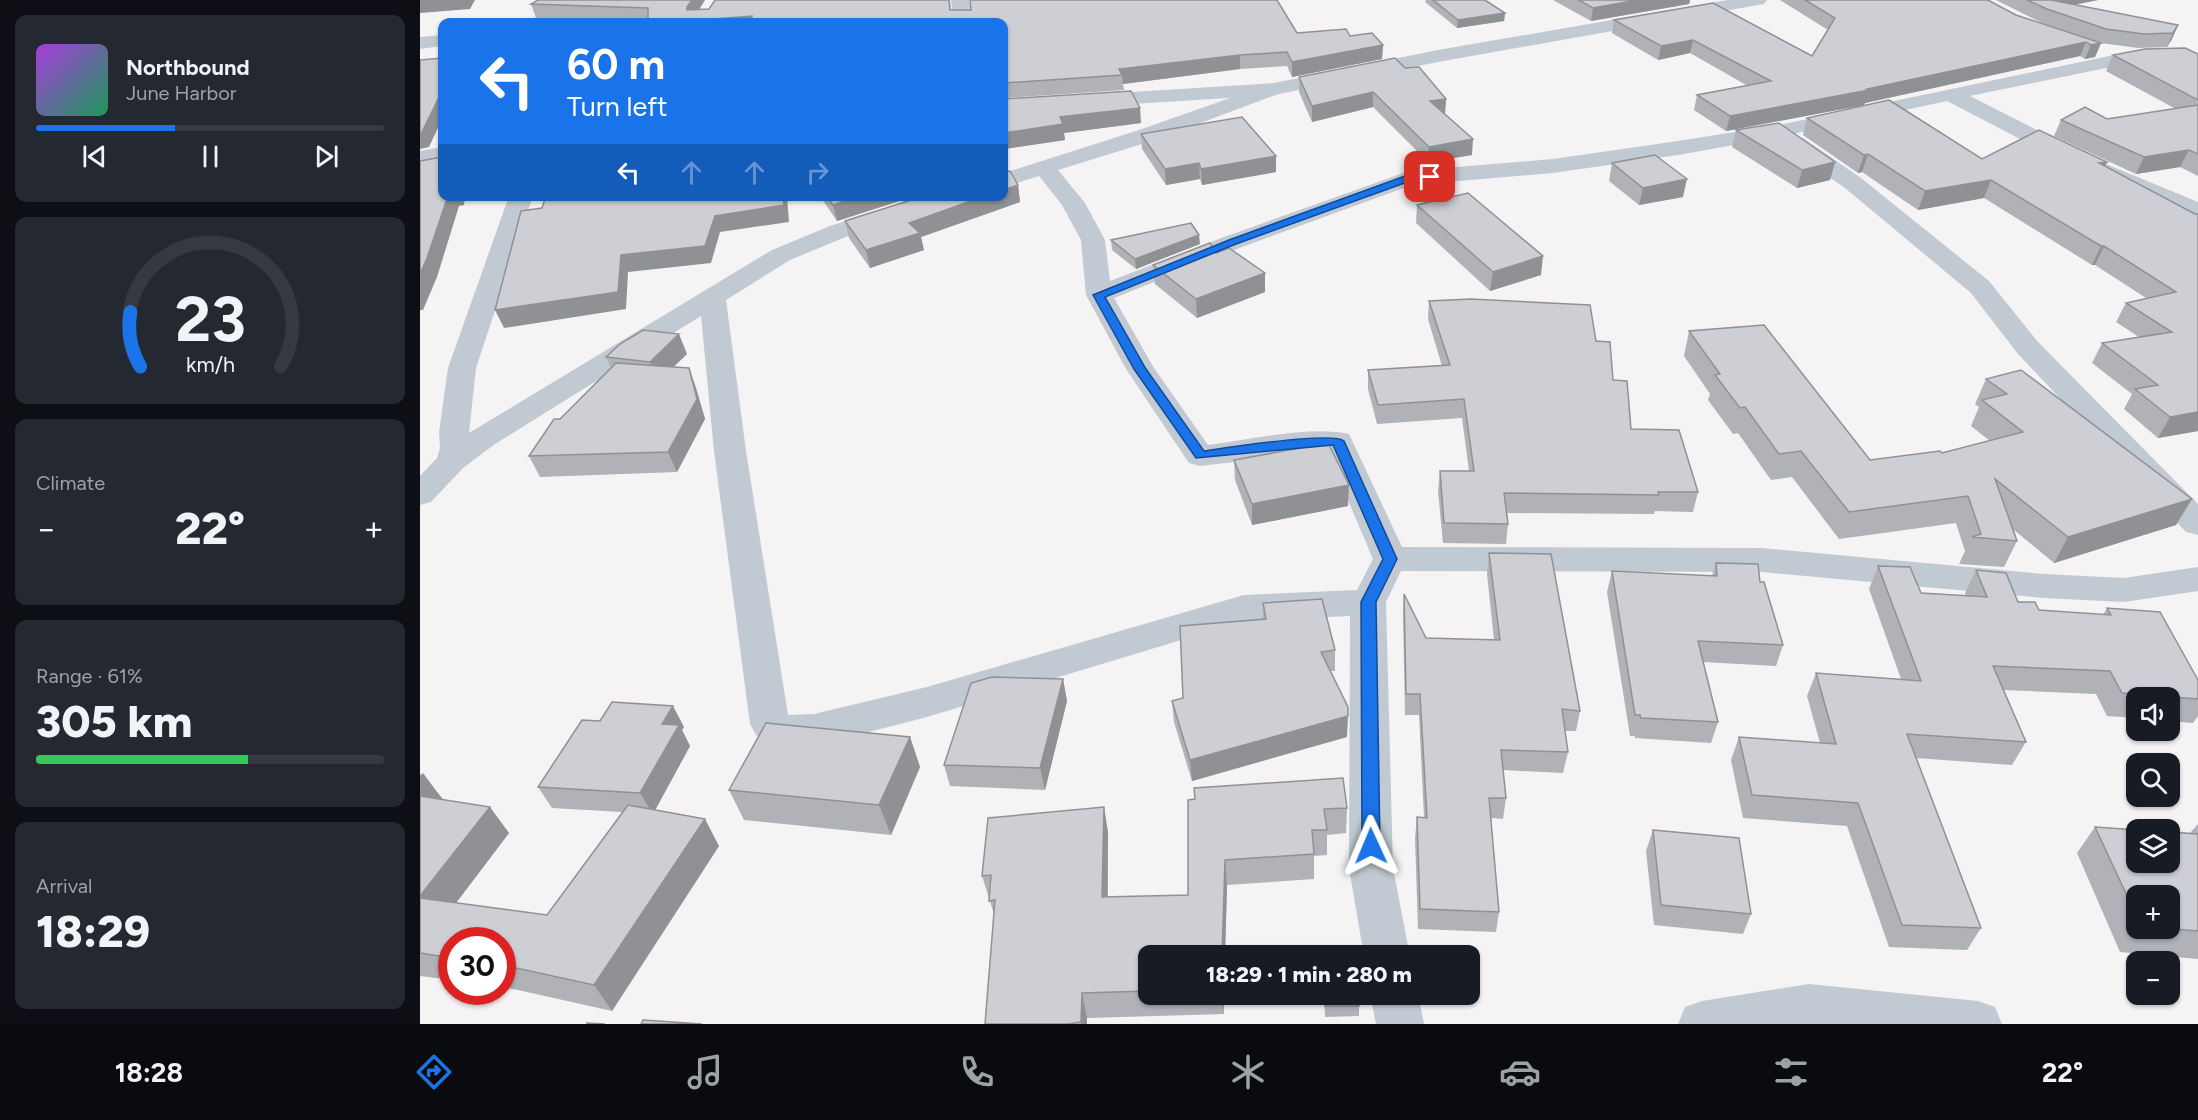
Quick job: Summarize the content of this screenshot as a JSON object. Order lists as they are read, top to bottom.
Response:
{
  "page": {
    "turn": ["60 m", "Turn left"],
    "song": ["Northbound", "June Harbor"],
    "tile": [
      "Climate",
      ["Range · 61%", "305 km"],
      ["Arrival", "18:29"]
    ],
    "heat": ["−", "22°", "+"],
    "map_buttons": ["+", "−"],
    "limit": "30",
    "trip": "18:29 · 1 min · 280 m",
    "tabs": ["18:28", "22°"],
    "gauge": ["23", "km/h"]
  }
}
